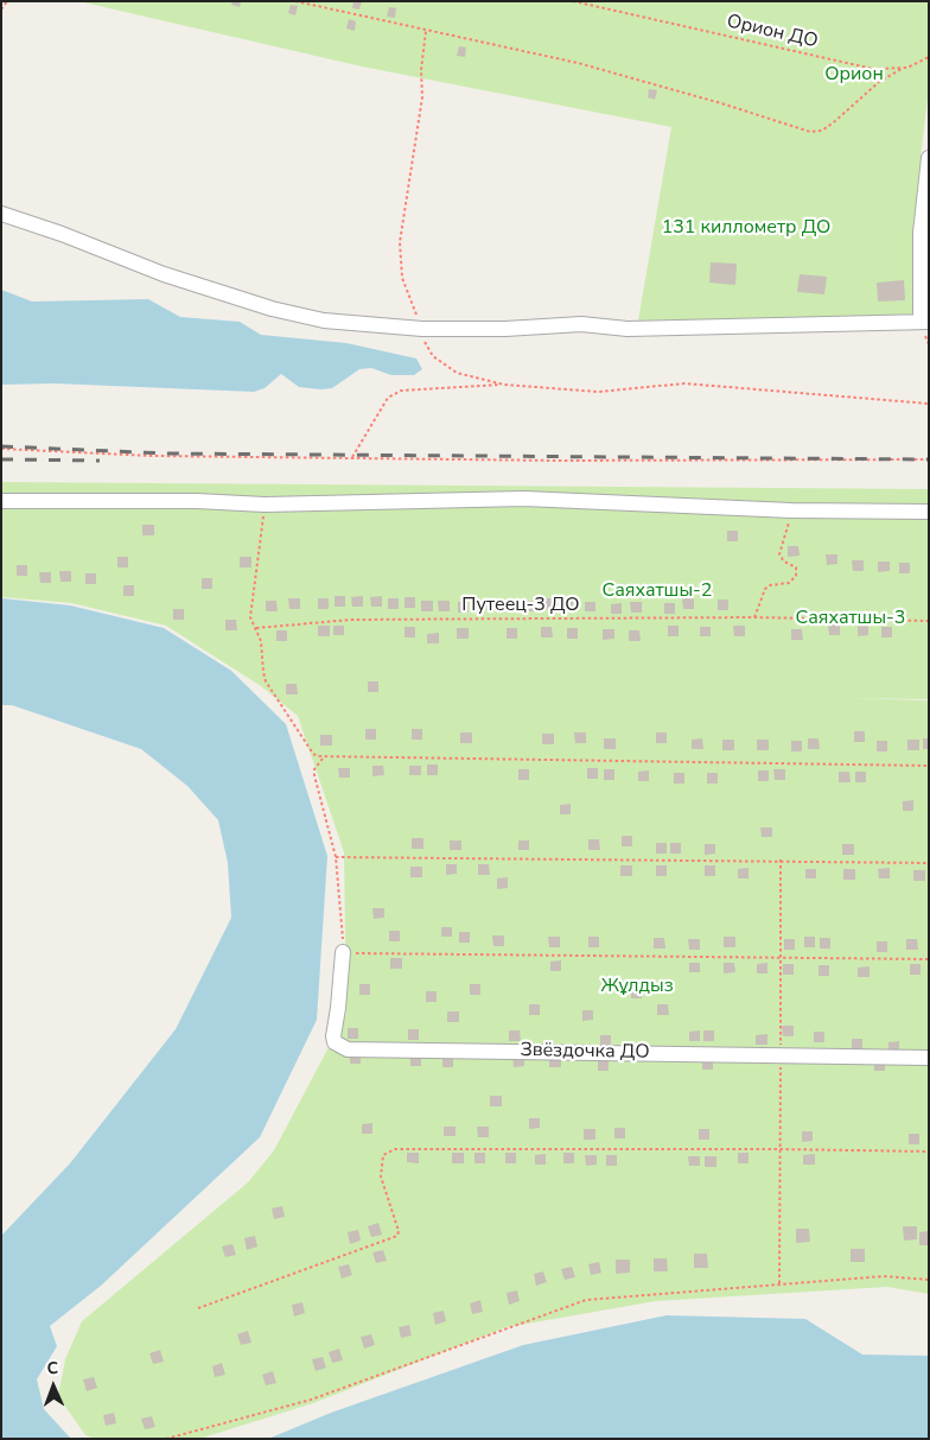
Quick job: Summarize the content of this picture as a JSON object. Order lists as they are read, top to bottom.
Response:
{
  "streets": {
    "street": ["Звёздочка ДО"],
    "path": ["Орион ДО", "Путеец-3 ДО"]
  },
  "parks": [
    "Орион",
    "131 киллометр ДО",
    "Саяхатшы-2",
    "Саяхатшы-3",
    "Жұлдыз"
  ],
  "north": "top"
}
